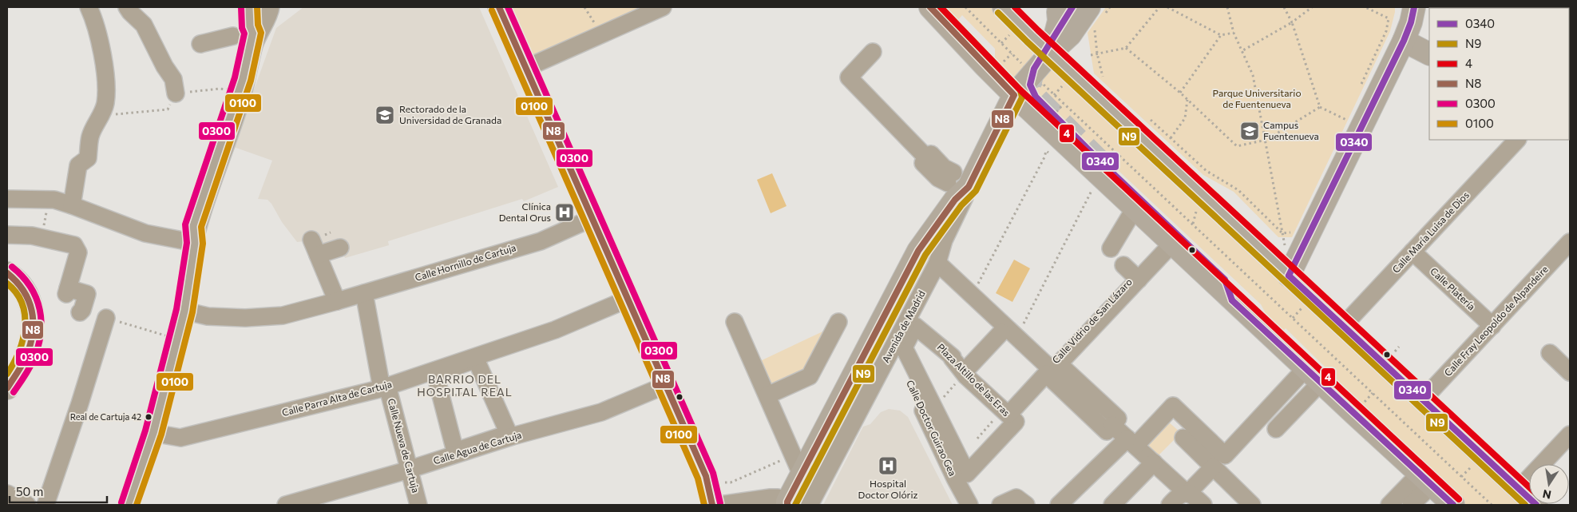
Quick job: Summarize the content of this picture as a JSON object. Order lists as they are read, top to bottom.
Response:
{
  "streets": {
    "main road": ["Avenida de Madrid"],
    "street": [
      "Calle María Luisa de Dios",
      "Calle Hornillo de Cartuja",
      "Calle Platería",
      "Calle Vidrio de San Lázaro",
      "Calle Fray Leopoldo de Alpandeire",
      "Plaza Altillo de las Eras",
      "Calle Parra Alta de Cartuja",
      "Calle Doctor Guirao Gea",
      "Calle Nueva de Cartuja",
      "Calle Agua de Cartuja"
    ]
  },
  "crossings": [
    ["Calle María Luisa de Dios", "Calle Platería"],
    ["Calle Hornillo de Cartuja", "Calle Nueva de Cartuja"],
    ["Calle Platería", "Calle Fray Leopoldo de Alpandeire"],
    ["Calle Vidrio de San Lázaro", "Plaza Altillo de las Eras"],
    ["Avenida de Madrid", "Calle Doctor Guirao Gea"],
    ["Calle Parra Alta de Cartuja", "Calle Nueva de Cartuja"],
    ["Calle Nueva de Cartuja", "Calle Agua de Cartuja"]
  ],
  "districts": ["BARRIO DEL HOSPITAL REAL"],
  "parks": ["Parque Universitario de Fuentenueva"],
  "places": {
    "school or university": ["Rectorado de la Universidad de Granada", "Campus Fuentenueva"],
    "hospital": ["Clínica Dental Orus", "Hospital Doctor Olóriz"],
    "other": ["Real de Cartuja 42"]
  },
  "lines": [
    "transit line 0340",
    "transit line N9",
    "transit line 4",
    "transit line N8",
    "transit line 0300",
    "transit line 0100"
  ],
  "legend": [
    "0340",
    "N9",
    "4",
    "N8",
    "0300",
    "0100"
  ],
  "scale_bar": "50 m",
  "north": "bottom"
}
